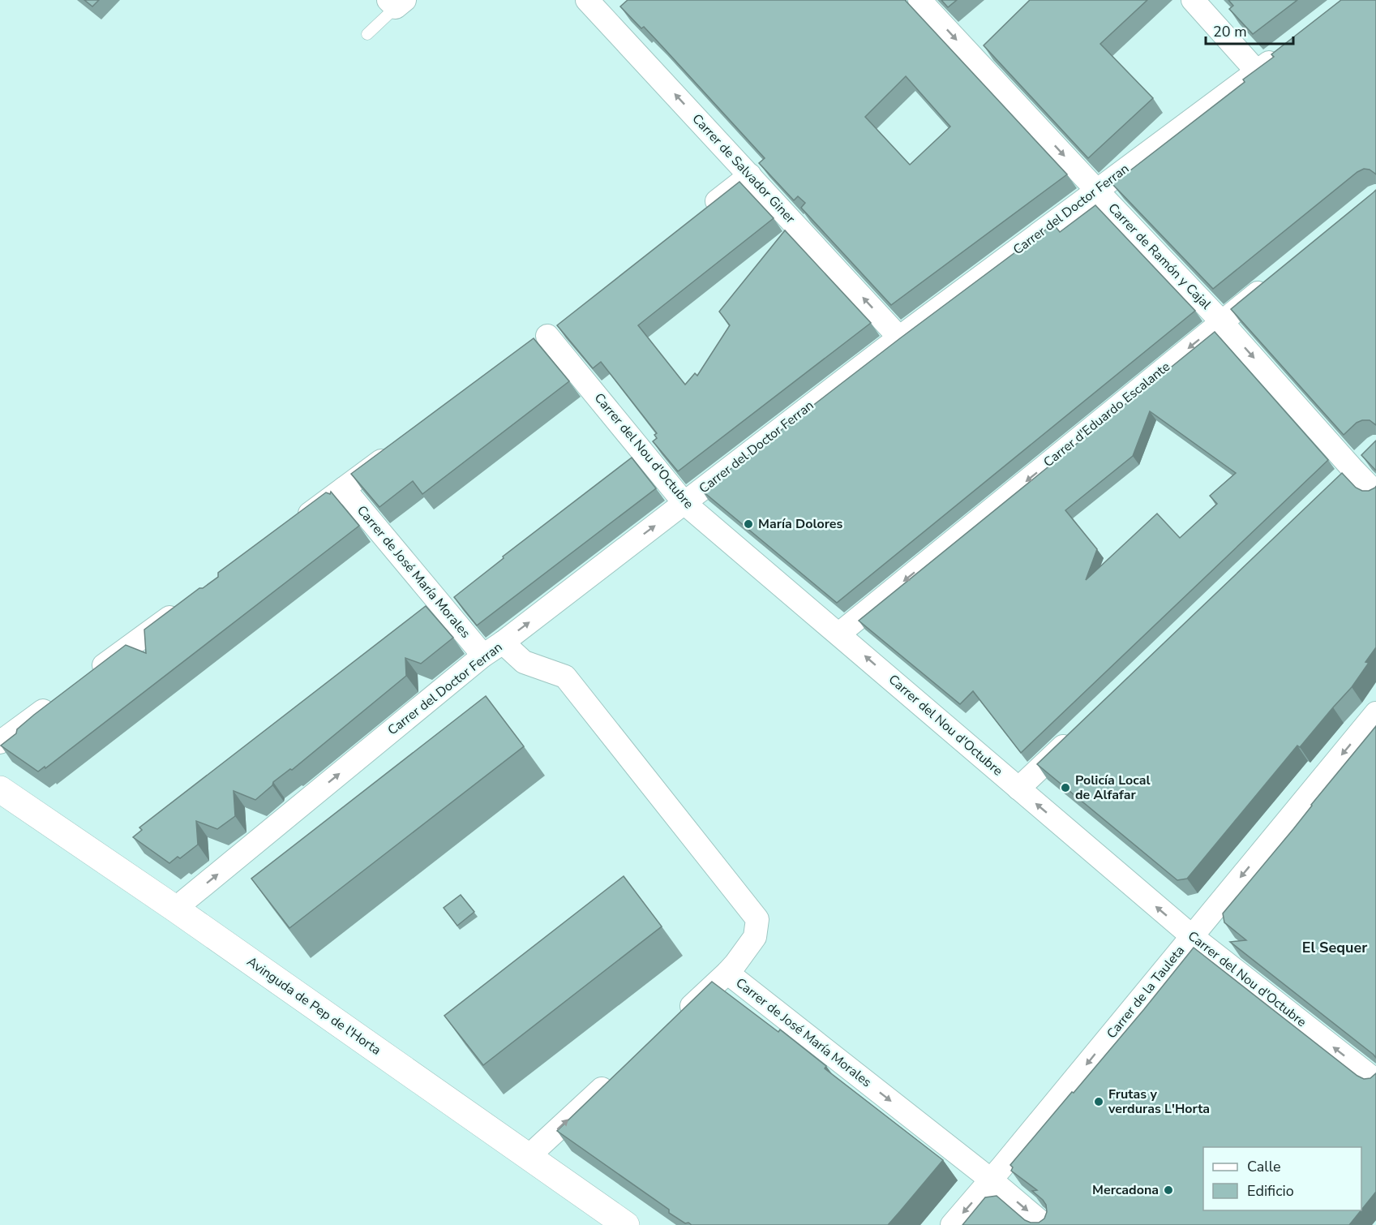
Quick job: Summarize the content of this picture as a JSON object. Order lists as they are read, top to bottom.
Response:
{
  "streets": {
    "street": [
      "Carrer de Salvador Giner",
      "Carrer del Doctor Ferran",
      "Carrer de Ramón y Cajal",
      "Carrer d'Eduardo Escalante",
      "Carrer del Nou d'Octubre",
      "Carrer de José María Morales",
      "Carrer de la Tauleta",
      "Avinguda de Pep de l'Horta"
    ]
  },
  "crossings": [
    ["Carrer de Salvador Giner", "Carrer del Doctor Ferran"],
    ["Carrer del Doctor Ferran", "Carrer de Ramón y Cajal"],
    ["Carrer del Doctor Ferran", "Carrer del Nou d'Octubre"],
    ["Carrer del Doctor Ferran", "Carrer de José María Morales"],
    ["Carrer del Doctor Ferran", "Avinguda de Pep de l'Horta"],
    ["Carrer de Ramón y Cajal", "Carrer d'Eduardo Escalante"],
    ["Carrer d'Eduardo Escalante", "Carrer del Nou d'Octubre"],
    ["Carrer del Nou d'Octubre", "Carrer de la Tauleta"],
    ["Carrer de José María Morales", "Carrer de la Tauleta"]
  ],
  "one_way": [
    "Carrer de Salvador Giner",
    "Carrer del Doctor Ferran",
    "Carrer de Ramón y Cajal",
    "Carrer d'Eduardo Escalante",
    "Carrer del Nou d'Octubre",
    "Carrer de José María Morales",
    "Carrer de la Tauleta"
  ],
  "districts": ["El Sequer"],
  "places": [
    "María Dolores",
    "Policía Local de Alfafar",
    "Frutas y verduras L'Horta",
    "Mercadona"
  ],
  "legend": ["Calle", "Edificio"],
  "scale_bar": "20 m"
}
